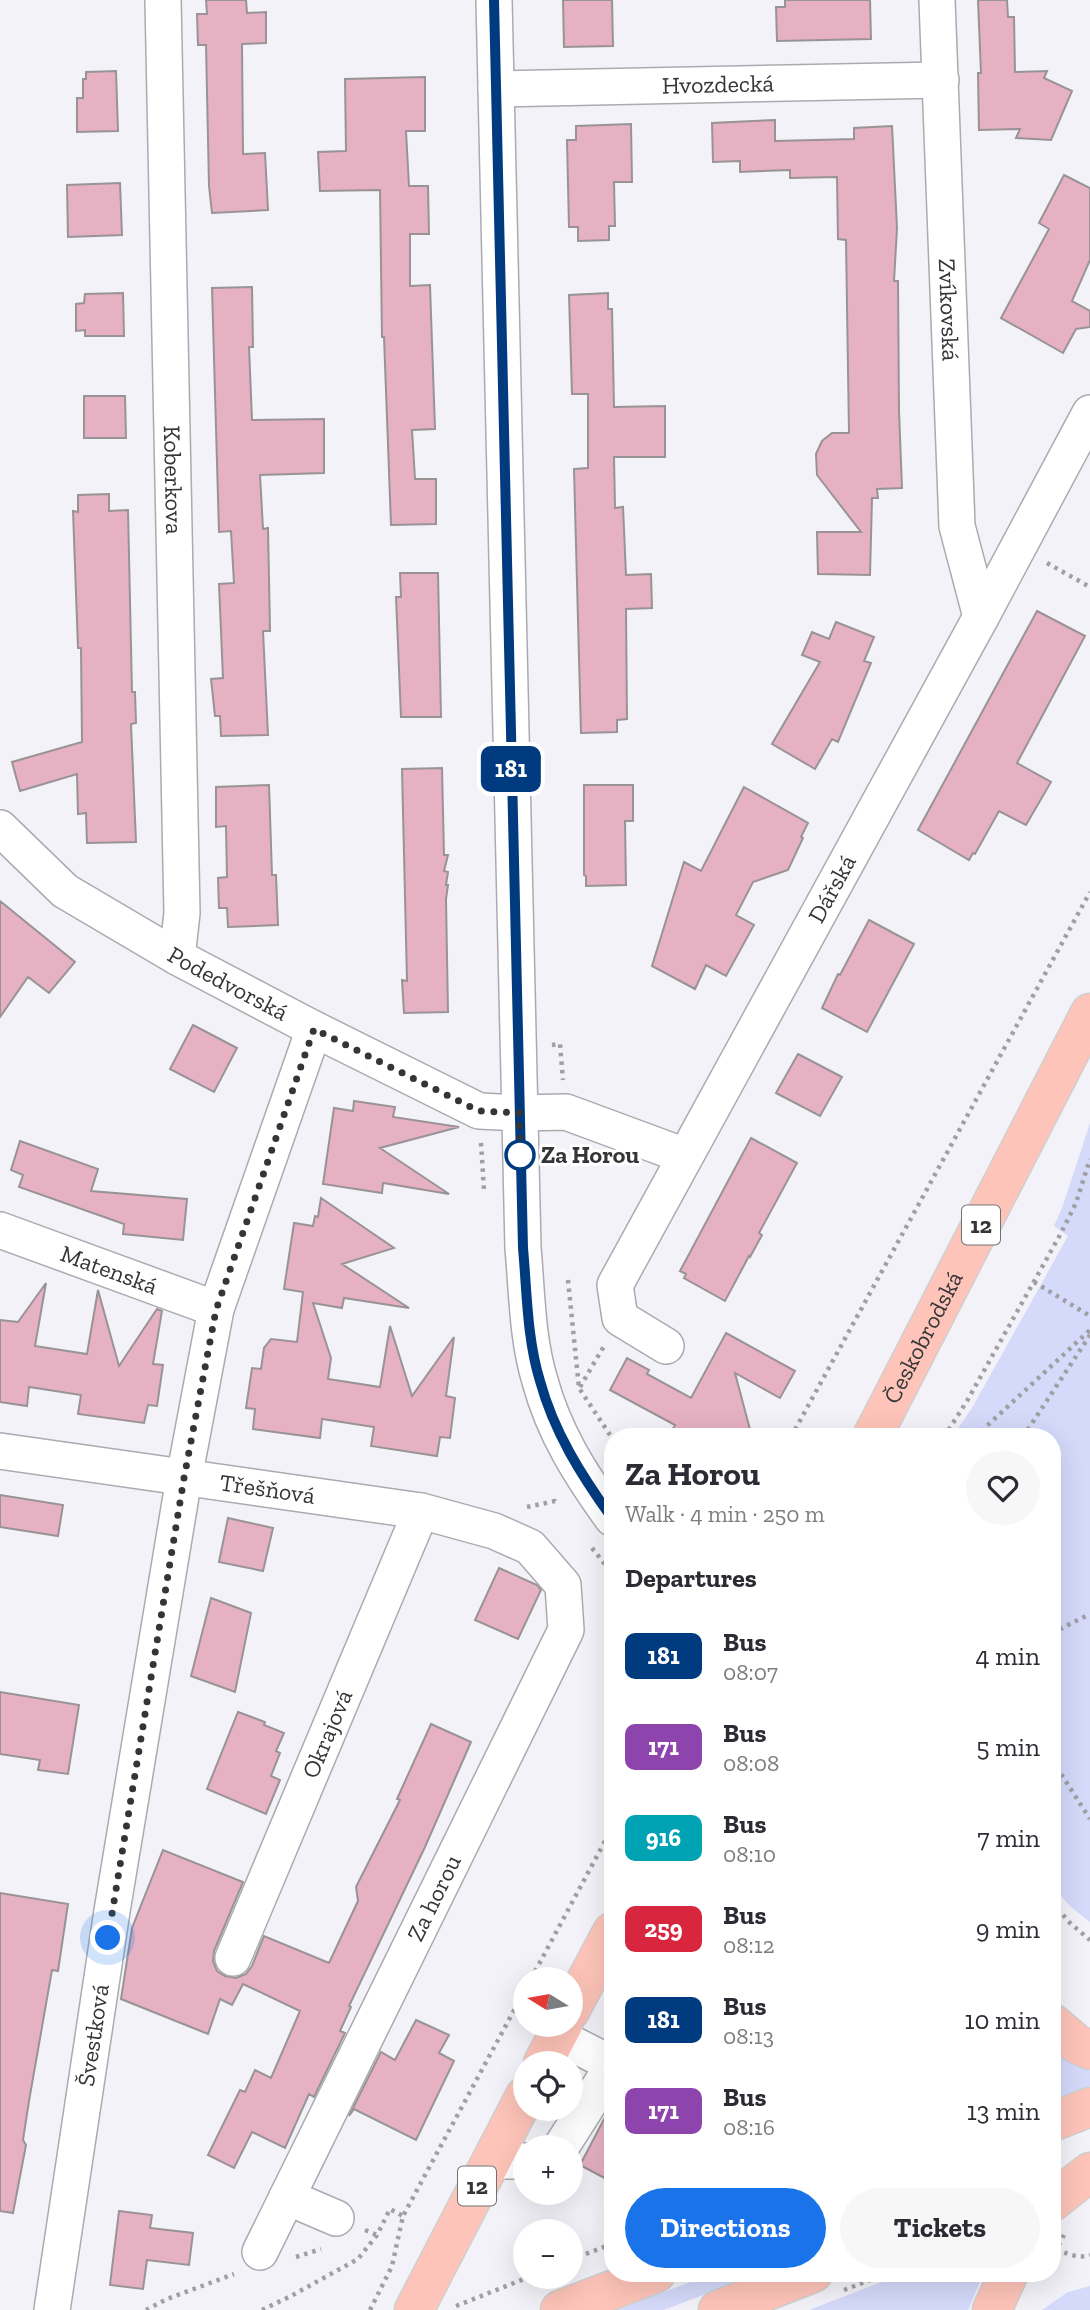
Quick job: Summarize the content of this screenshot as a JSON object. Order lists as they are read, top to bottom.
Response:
{
  "streets": {
    "main road": ["12", "Českobrodská"],
    "street": [
      "Hvozdecká",
      "Zvíkovská",
      "Koberkova",
      "Dářská",
      "Podedvorská",
      "Matenská",
      "Třešňová",
      "Okrajová",
      "Za horou",
      "Švestková"
    ]
  },
  "crossings": [
    ["Hvozdecká", "Zvíkovská"],
    ["Zvíkovská", "Dářská"],
    ["Koberkova", "Podedvorská"],
    ["Dářská", "Podedvorská"],
    ["Podedvorská", "Švestková"],
    ["Matenská", "Švestková"],
    ["Třešňová", "Okrajová"],
    ["Třešňová", "Za horou"],
    ["Třešňová", "Švestková"]
  ],
  "places": ["Za Horou"],
  "lines": ["bus line 181"],
  "north": "left",
  "page": {
    "on_map": "181",
    "heading": [
      ["Za Horou", "Walk · 4 min · 250 m"],
      "Departures"
    ],
    "list": [
      {
        "mark": "181",
        "name": "Bus",
        "note": "08:07",
        "value": "4 min"
      },
      {
        "mark": "171",
        "name": "Bus",
        "note": "08:08",
        "value": "5 min"
      },
      {
        "mark": "916",
        "name": "Bus",
        "note": "08:10",
        "value": "7 min"
      },
      {
        "mark": "259",
        "name": "Bus",
        "note": "08:12",
        "value": "9 min"
      },
      {
        "mark": "181",
        "name": "Bus",
        "note": "08:13",
        "value": "10 min"
      },
      {
        "mark": "171",
        "name": "Bus",
        "note": "08:16",
        "value": "13 min"
      }
    ],
    "map_buttons": ["+", "−"],
    "buttons": ["Directions", "Tickets"]
  }
}
